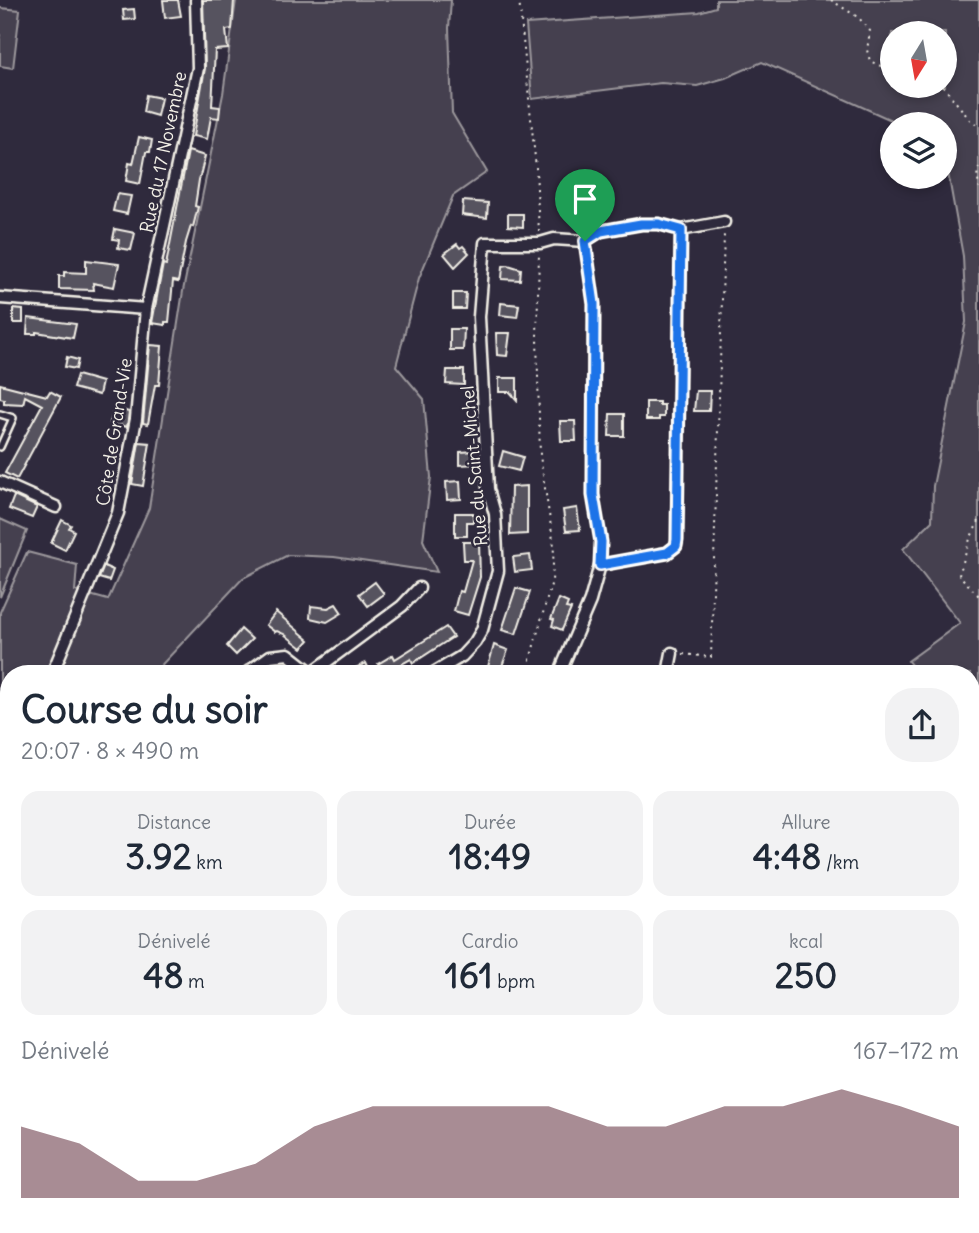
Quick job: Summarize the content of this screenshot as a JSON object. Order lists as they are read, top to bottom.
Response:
{
  "streets": {
    "street": ["Rue du 17 Novembre", "Côte de Grand-Vie", "Rue du Saint-Michel"]
  },
  "crossings": [
    ["Rue du 17 Novembre", "Côte de Grand-Vie"]
  ],
  "north": "bottom",
  "page": {
    "heading": ["Course du soir", "20:07 · 8 × 490 m"],
    "stats": [
      ["Distance", "3.92 km"],
      ["Durée", "18:49"],
      ["Allure", "4:48 /km"],
      ["Dénivelé", "48 m"],
      ["Cardio", "161 bpm"],
      ["kcal", "250"]
    ],
    "chart": ["Dénivelé", "167–172 m"]
  }
}
